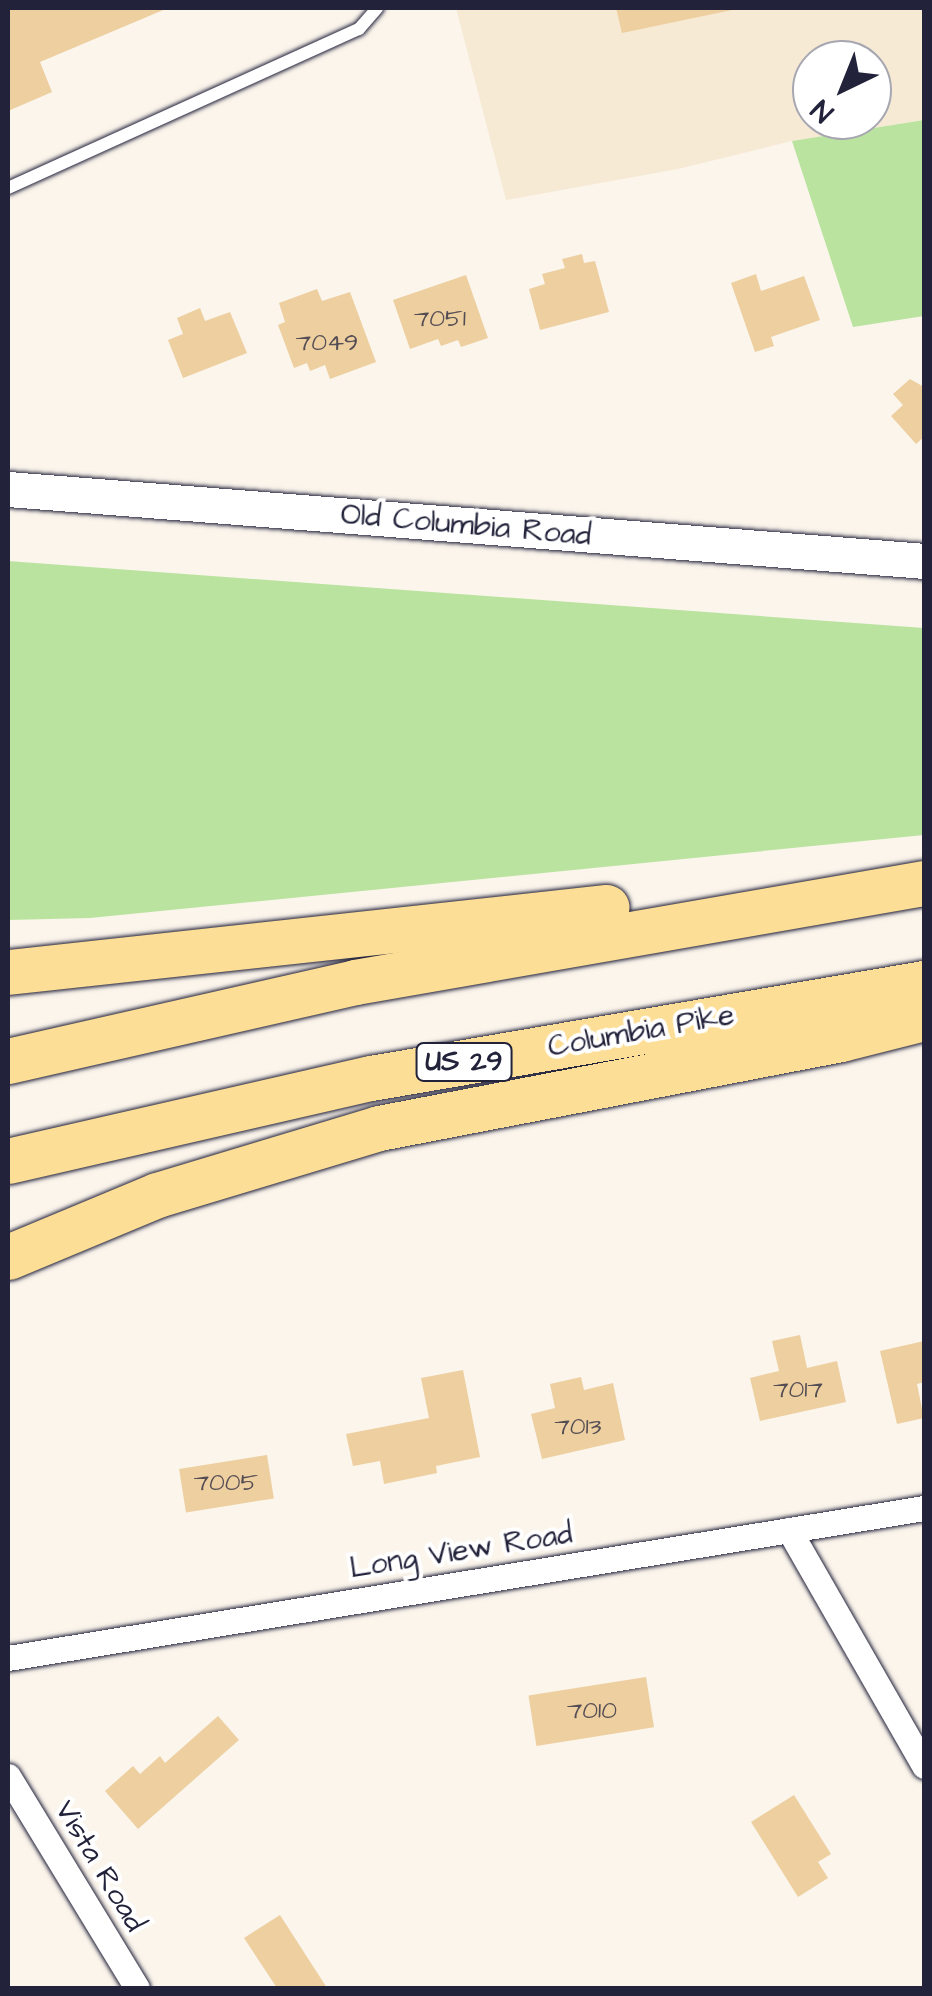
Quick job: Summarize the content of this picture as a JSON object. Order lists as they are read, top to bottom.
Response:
{
  "streets": {
    "highway": ["Columbia Pike", "US 29"],
    "street": ["Old Columbia Road", "Long View Road", "Vista Road"]
  },
  "house_numbers": [
    "7051",
    "7049",
    "7017",
    "7013",
    "7005",
    "7010"
  ],
  "north": "bottom left"
}
